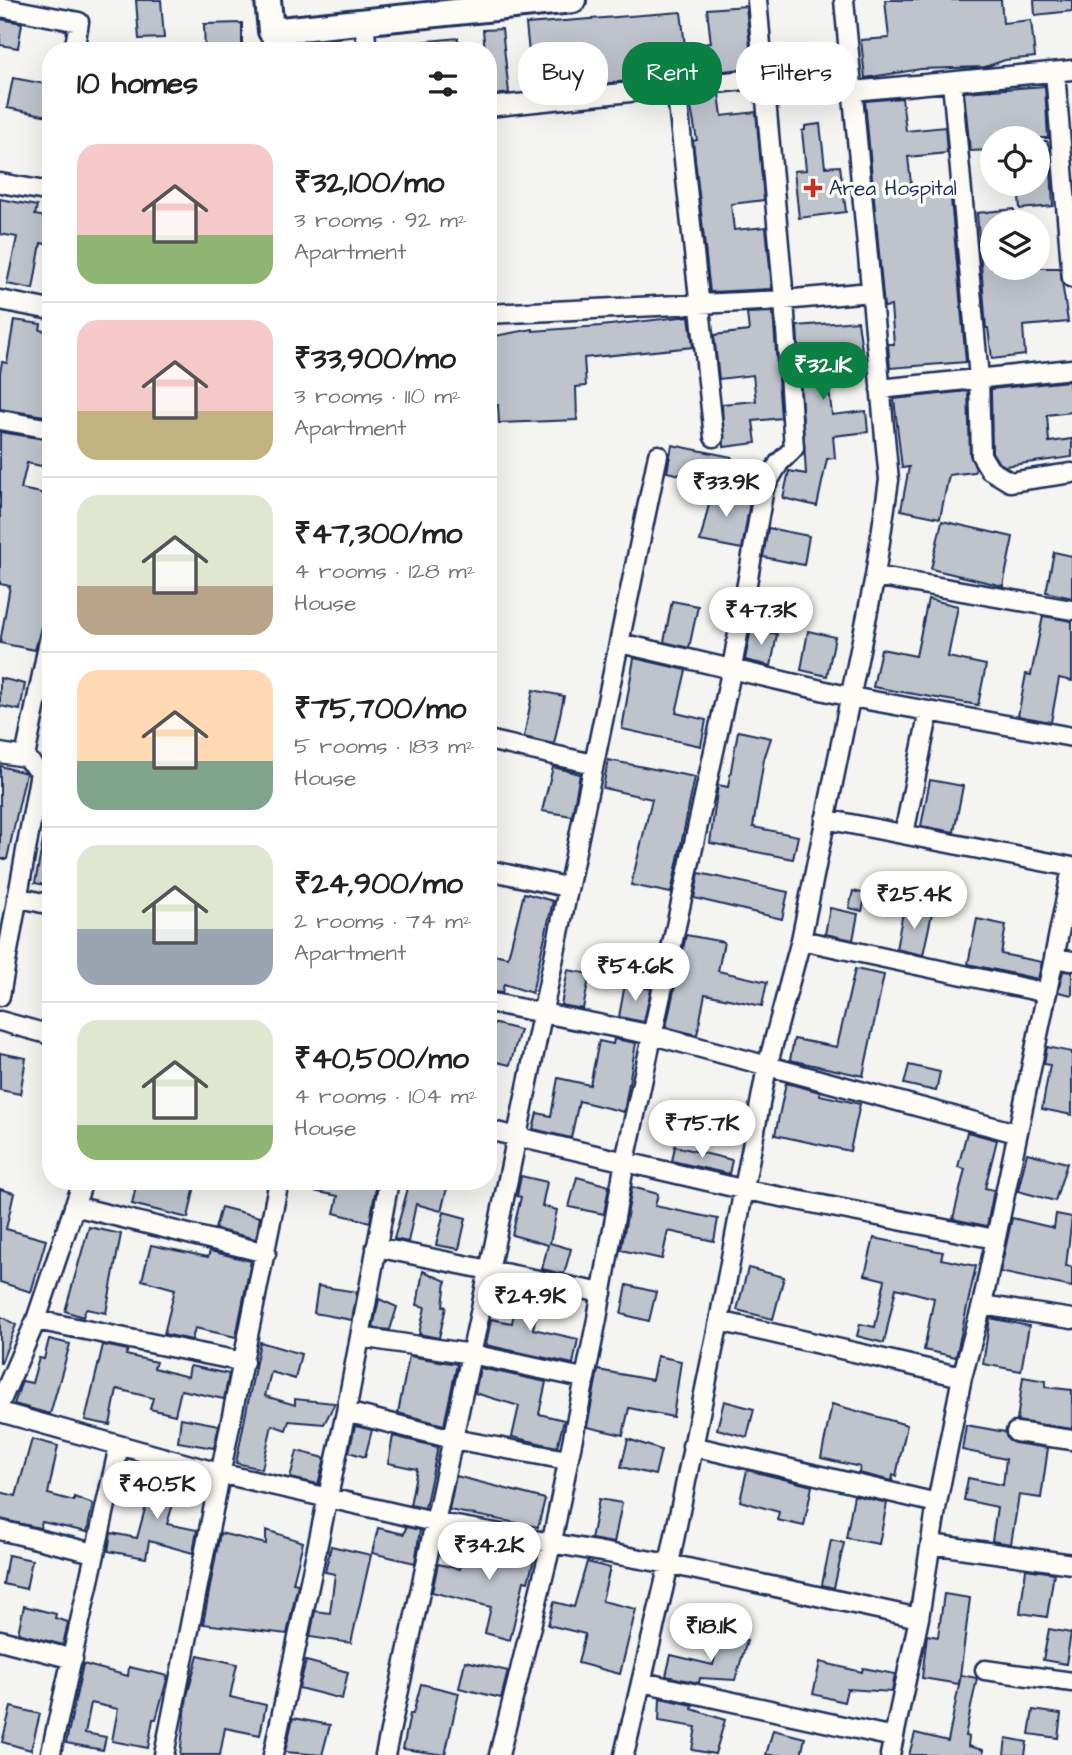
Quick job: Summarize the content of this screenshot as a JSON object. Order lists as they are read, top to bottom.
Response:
{
  "places": {
    "health": ["Area Hospital"]
  },
  "page": {
    "chip": ["Buy", "Rent", "Filters"],
    "heading": "10 homes",
    "list": [
      {
        "name": "₹32,100/mo",
        "note": "3 rooms · 92 m² · Apartment"
      },
      {
        "name": "₹33,900/mo",
        "note": "3 rooms · 110 m² · Apartment"
      },
      {
        "name": "₹47,300/mo",
        "note": "4 rooms · 128 m² · House"
      },
      {
        "name": "₹75,700/mo",
        "note": "5 rooms · 183 m² · House"
      },
      {
        "name": "₹24,900/mo",
        "note": "2 rooms · 74 m² · Apartment"
      },
      {
        "name": "₹40,500/mo",
        "note": "4 rooms · 104 m² · House"
      }
    ],
    "price": [
      "₹32.1K",
      "₹33.9K",
      "₹47.3K",
      "₹25.4K",
      "₹54.6K",
      "₹75.7K",
      "₹24.9K",
      "₹40.5K",
      "₹34.2K",
      "₹18.1K"
    ]
  }
}
